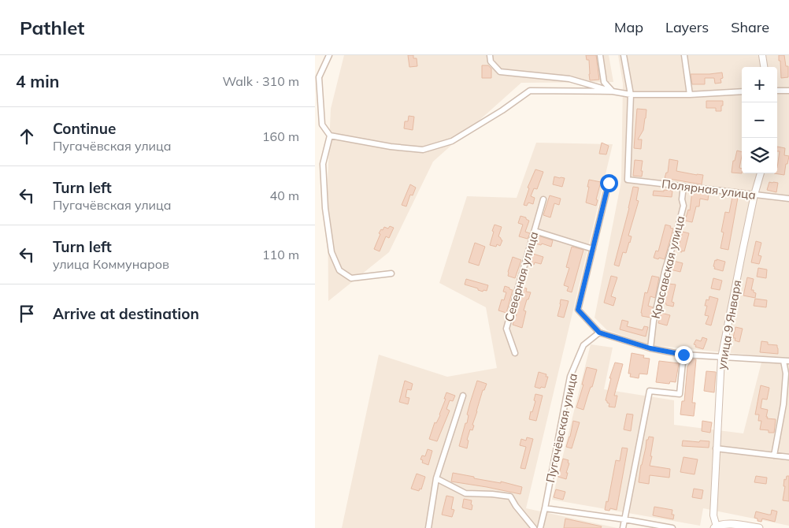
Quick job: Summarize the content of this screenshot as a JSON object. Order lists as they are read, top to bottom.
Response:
{
  "streets": {
    "street": [
      "Полярная улица",
      "Красавская улица",
      "Северная улица",
      "улица 9 Января",
      "Пугачёвская улица"
    ]
  },
  "crossings": [
    ["Полярная улица", "Красавская улица"],
    ["Полярная улица", "улица 9 Января"]
  ],
  "page": {
    "header": "Pathlet",
    "nav": ["Map", "Layers", "Share"],
    "heading": ["4 min", "Walk · 310 m"],
    "map_buttons": ["+", "−"],
    "list": [
      ["Continue", "Пугачёвская улица", "160 m"],
      ["Turn left", "Пугачёвская улица", "40 m"],
      ["Turn left", "улица Коммунаров", "110 m"],
      "Arrive at destination"
    ]
  }
}
